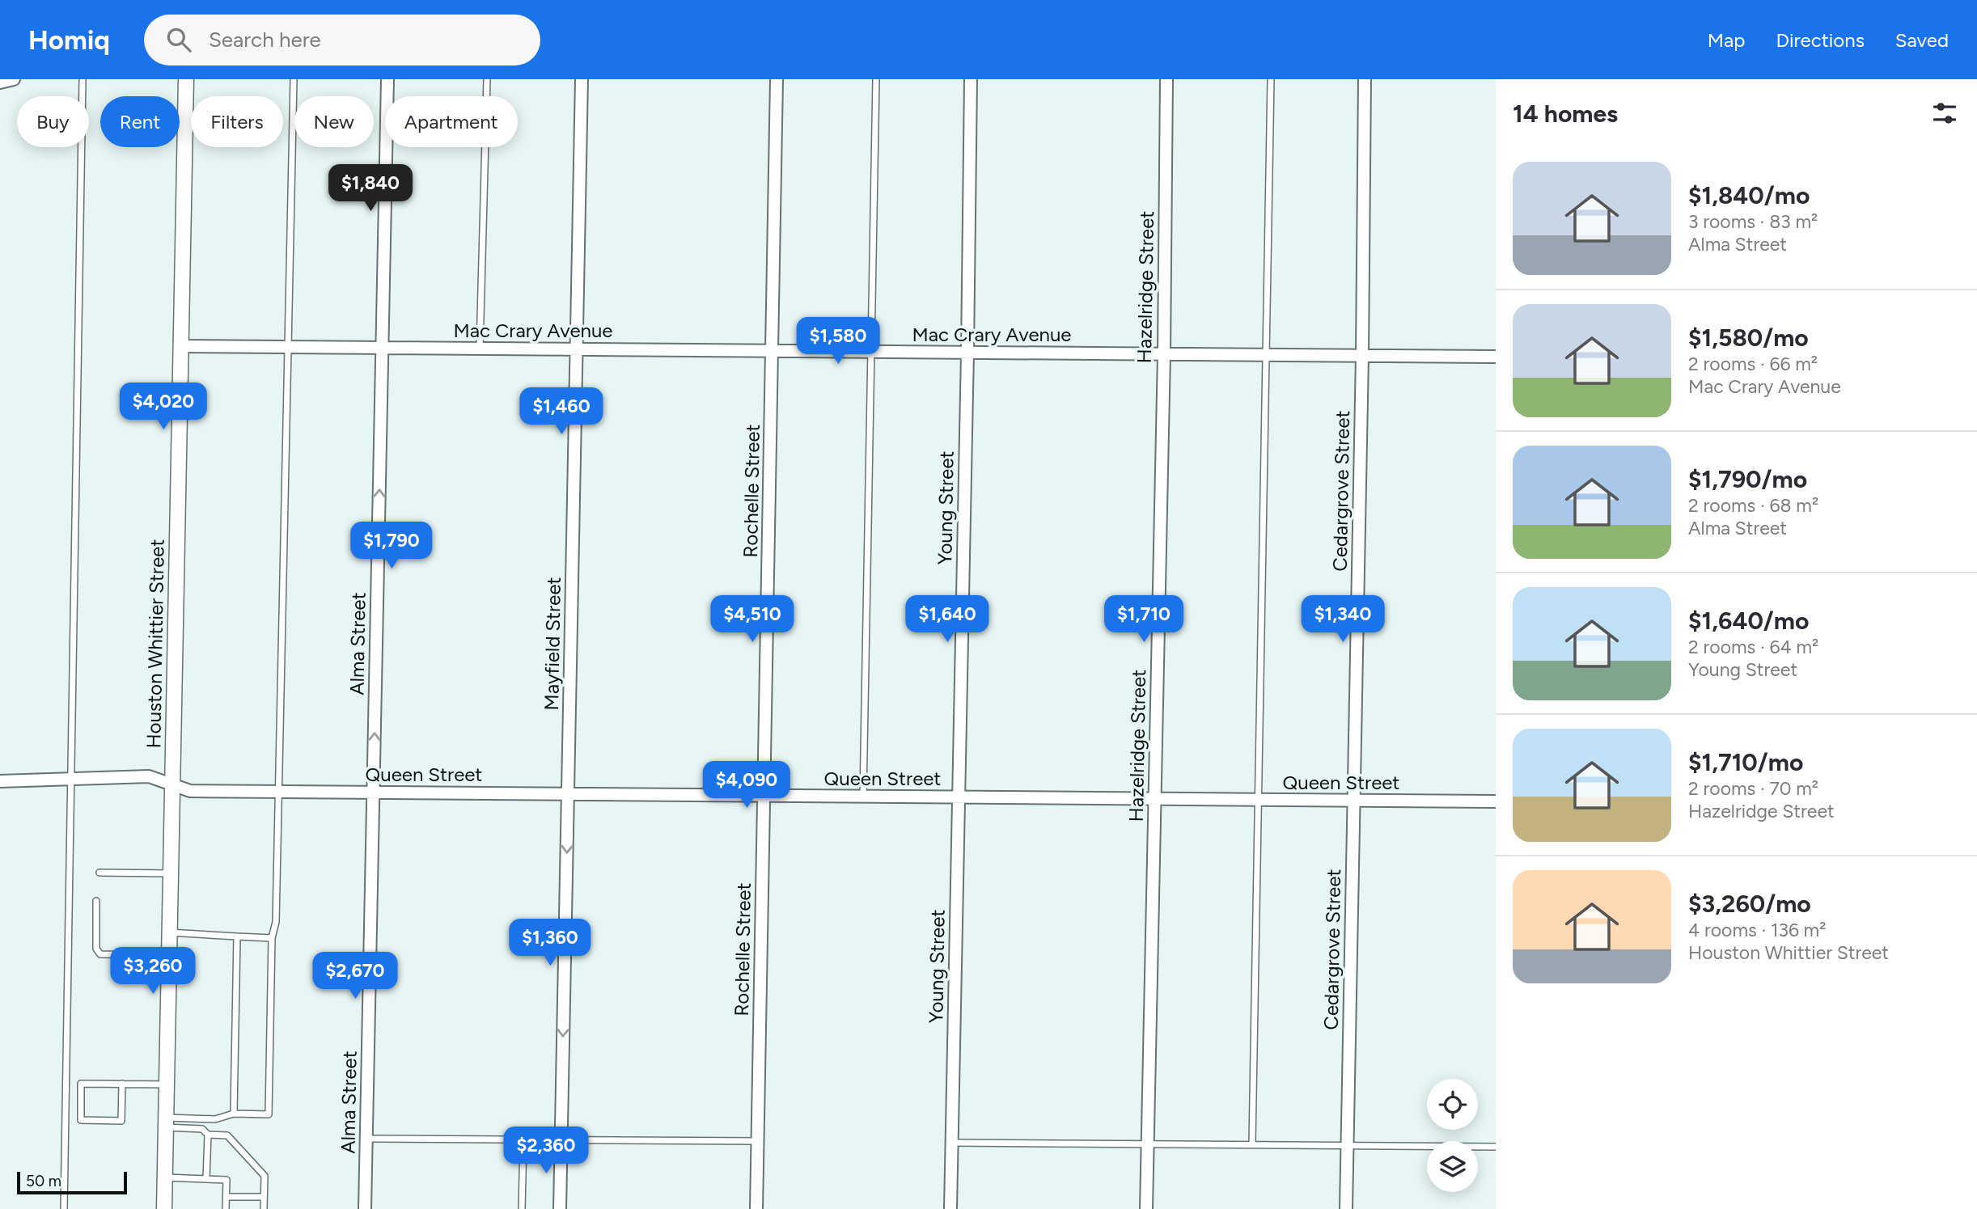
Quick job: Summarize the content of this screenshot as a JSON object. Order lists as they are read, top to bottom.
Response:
{
  "streets": {
    "street": [
      "Hazelridge Street",
      "Mac Crary Avenue",
      "Rochelle Street",
      "Cedargrove Street",
      "Young Street",
      "Houston Whittier Street",
      "Alma Street",
      "Mayfield Street",
      "Queen Street"
    ]
  },
  "crossings": [
    ["Hazelridge Street", "Mac Crary Avenue"],
    ["Hazelridge Street", "Queen Street"],
    ["Mac Crary Avenue", "Rochelle Street"],
    ["Mac Crary Avenue", "Cedargrove Street"],
    ["Mac Crary Avenue", "Young Street"],
    ["Mac Crary Avenue", "Houston Whittier Street"],
    ["Mac Crary Avenue", "Alma Street"],
    ["Mac Crary Avenue", "Mayfield Street"],
    ["Rochelle Street", "Queen Street"],
    ["Cedargrove Street", "Queen Street"],
    ["Young Street", "Queen Street"],
    ["Houston Whittier Street", "Queen Street"],
    ["Alma Street", "Queen Street"],
    ["Mayfield Street", "Queen Street"]
  ],
  "one_way": ["Alma Street"],
  "scale_bar": "50 m",
  "page": {
    "header": "Homiq",
    "search": "Search here",
    "nav": ["Map", "Directions", "Saved"],
    "heading": "14 homes",
    "chip": [
      "Buy",
      "Rent",
      "Filters",
      "New",
      "Apartment"
    ],
    "list": [
      {
        "name": "$1,840/mo",
        "note": "3 rooms · 83 m² · Alma Street"
      },
      {
        "name": "$1,580/mo",
        "note": "2 rooms · 66 m² · Mac Crary Avenue"
      },
      {
        "name": "$1,790/mo",
        "note": "2 rooms · 68 m² · Alma Street"
      },
      {
        "name": "$1,640/mo",
        "note": "2 rooms · 64 m² · Young Street"
      },
      {
        "name": "$1,710/mo",
        "note": "2 rooms · 70 m² · Hazelridge Street"
      },
      {
        "name": "$3,260/mo",
        "note": "4 rooms · 136 m² · Houston Whittier Street"
      }
    ],
    "price": [
      "$1,840",
      "$1,580",
      "$4,020",
      "$1,460",
      "$1,790",
      "$4,510",
      "$1,640",
      "$1,710",
      "$1,340",
      "$4,090",
      "$1,360",
      "$3,260",
      "$2,670",
      "$2,360"
    ],
    "scale": "50 m"
  }
}
